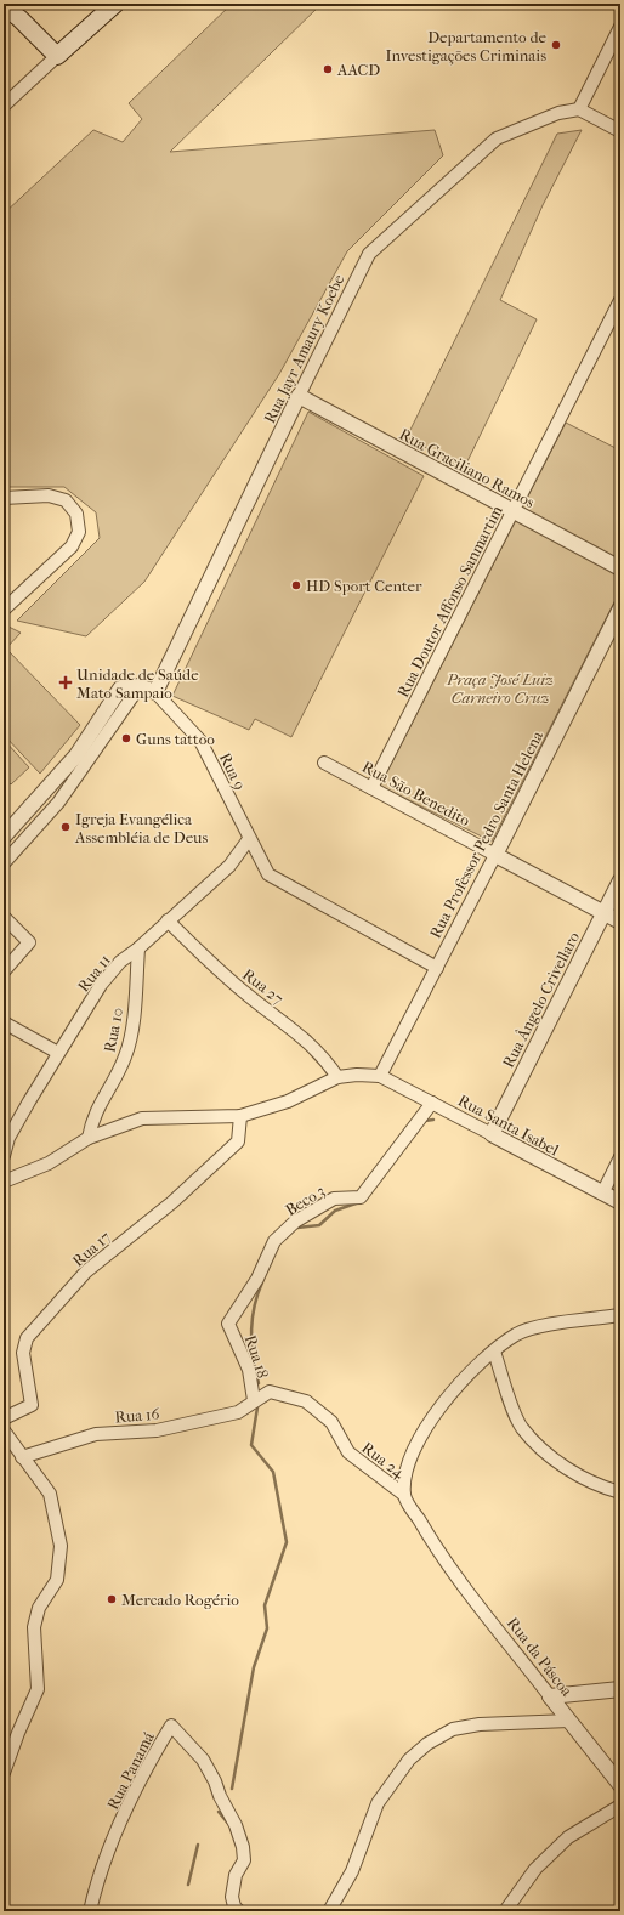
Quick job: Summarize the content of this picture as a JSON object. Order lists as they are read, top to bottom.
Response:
{
  "streets": {
    "street": [
      "Rua Jayr Amaury Koebe",
      "Rua Graciliano Ramos",
      "Rua Doutor Affonso Sanmartim",
      "Rua 9",
      "Rua São Benedito",
      "Rua Professor Pedro Santa Helena",
      "Rua 11",
      "Rua 27",
      "Rua Ângelo Crivellaro",
      "Rua 10",
      "Rua Santa Isabel",
      "Beco 3",
      "Rua 17",
      "Rua 18",
      "Rua 16",
      "Rua 24",
      "Rua da Páscoa",
      "Rua Panamá"
    ]
  },
  "crossings": [
    ["Rua Jayr Amaury Koebe", "Rua Graciliano Ramos"],
    ["Rua Jayr Amaury Koebe", "Rua 9"],
    ["Rua Graciliano Ramos", "Rua Doutor Affonso Sanmartim"],
    ["Rua Doutor Affonso Sanmartim", "Rua São Benedito"],
    ["Rua 9", "Rua Professor Pedro Santa Helena"],
    ["Rua 9", "Rua 11"],
    ["Rua São Benedito", "Rua Professor Pedro Santa Helena"],
    ["Rua São Benedito", "Rua Ângelo Crivellaro"],
    ["Rua Professor Pedro Santa Helena", "Rua Santa Isabel"],
    ["Rua 11", "Rua 27"],
    ["Rua 11", "Rua 10"],
    ["Rua Ângelo Crivellaro", "Rua Santa Isabel"],
    ["Rua Santa Isabel", "Beco 3"],
    ["Beco 3", "Rua 18"],
    ["Rua 18", "Rua 16"],
    ["Rua 18", "Rua 24"],
    ["Rua 16", "Rua 24"],
    ["Rua 24", "Rua da Páscoa"]
  ],
  "parks": ["Praça José Luiz Carneiro Cruz"],
  "places": {
    "other": [
      "Departamento de Investigações Criminais",
      "AACD",
      "HD Sport Center",
      "Guns tattoo",
      "Igreja Evangélica Assembléia de Deus",
      "Mercado Rogério"
    ],
    "health": ["Unidade de Saúde Mato Sampaio"]
  }
}
